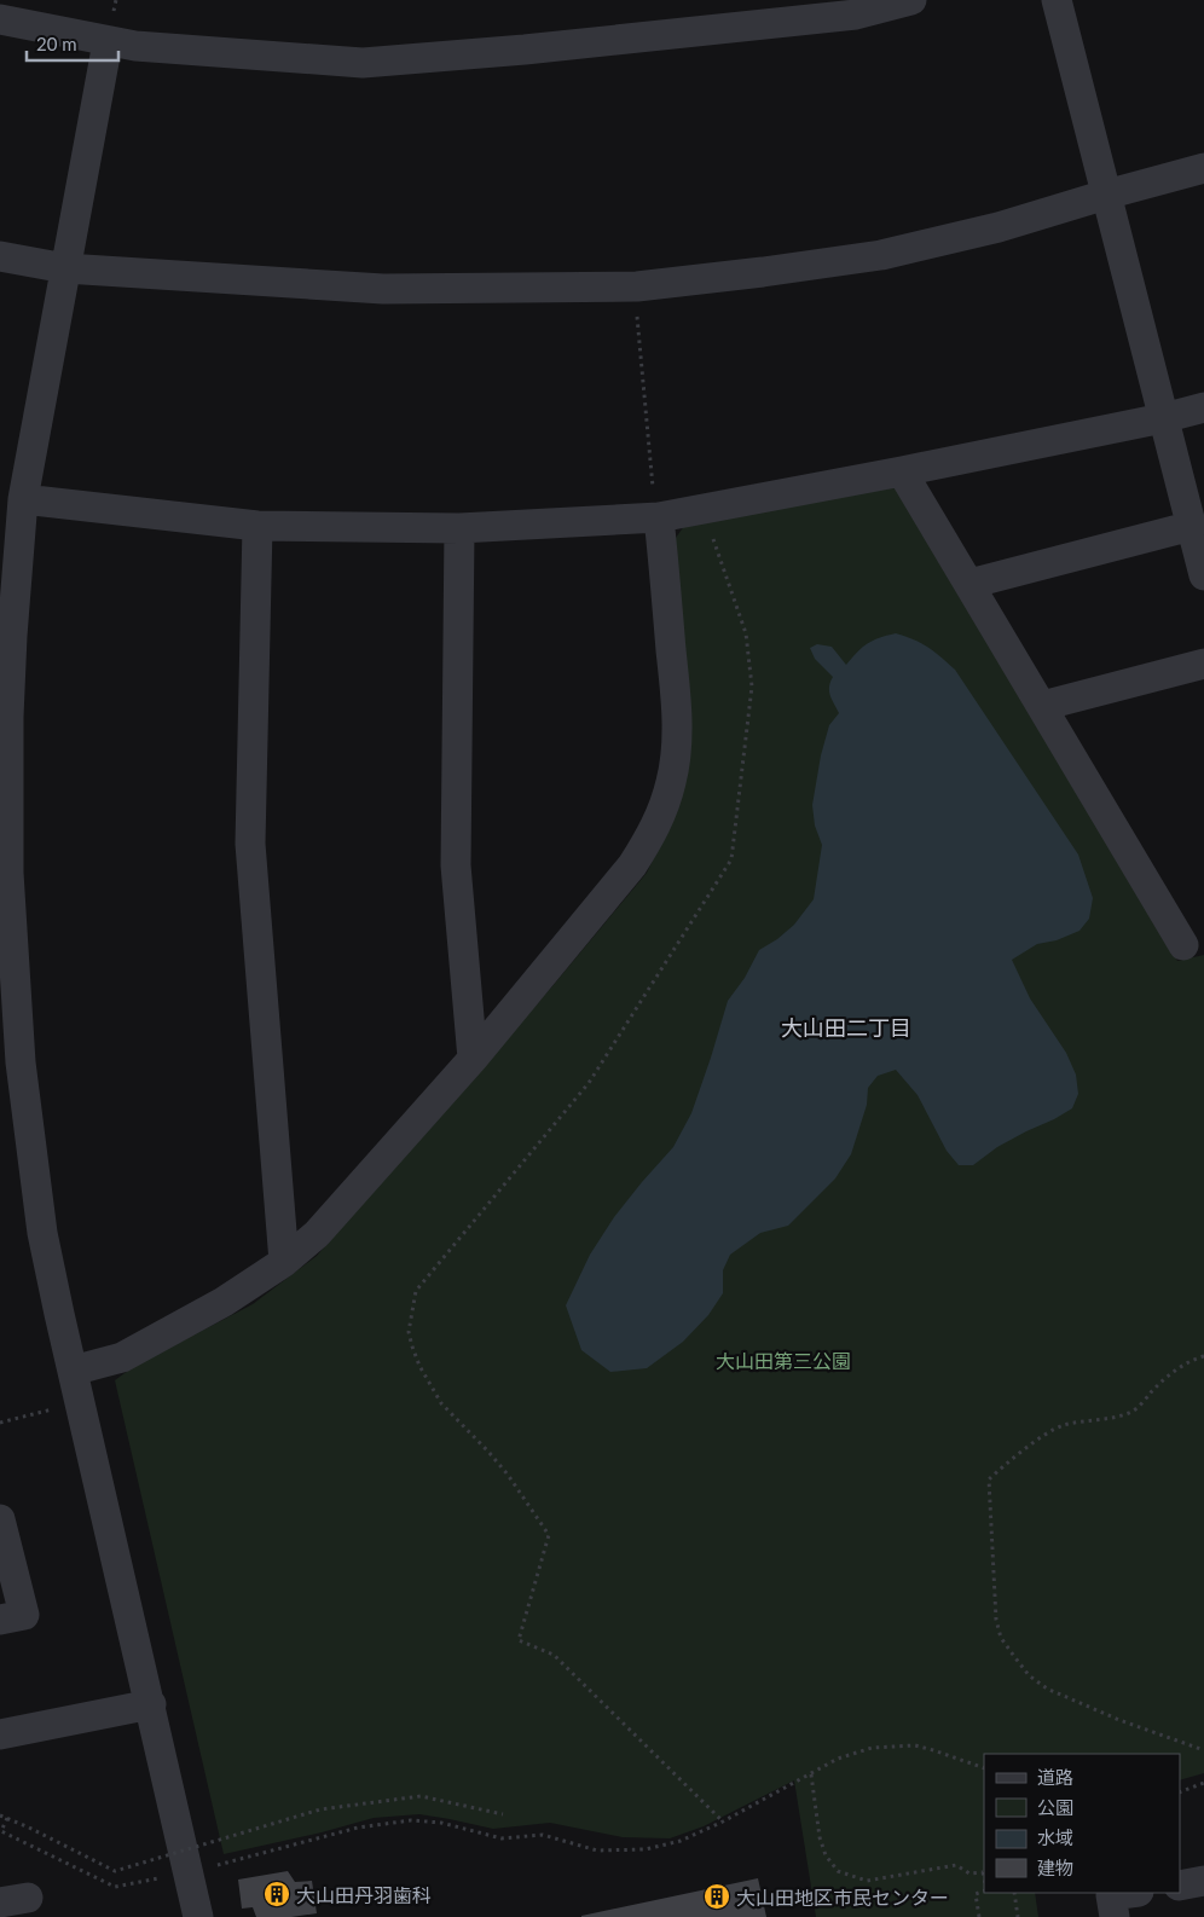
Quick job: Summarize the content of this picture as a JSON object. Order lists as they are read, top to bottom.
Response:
{
  "districts": ["大山田二丁目"],
  "parks": ["大山田第三公園"],
  "places": {
    "building": ["大山田丹羽歯科", "大山田地区市民センター"]
  },
  "legend": [
    "道路",
    "公園",
    "水域",
    "建物"
  ],
  "scale_bar": "20 m"
}
